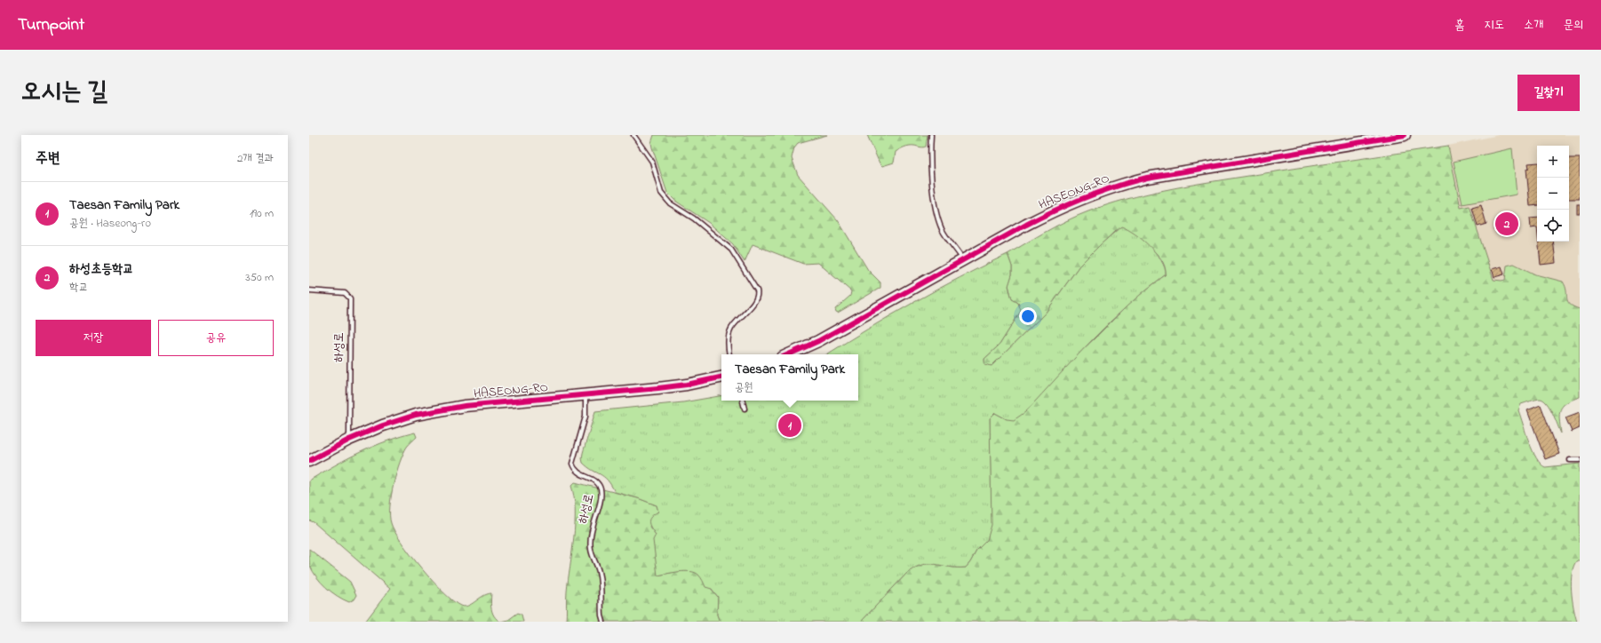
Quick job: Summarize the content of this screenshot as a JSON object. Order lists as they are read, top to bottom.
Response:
{
  "streets": {
    "street": ["HASEONG-RO"],
    "lane": ["하성로"]
  },
  "crossings": [
    ["HASEONG-RO", "하성로"]
  ],
  "page": {
    "header": "Turnpoint",
    "nav": [
      "홈",
      "지도",
      "소개",
      "문의"
    ],
    "title": "오시는 길",
    "buttons": [
      "길찾기",
      ["저장", "공유"]
    ],
    "heading": ["주변", "2개 결과"],
    "map_buttons": ["+", "−"],
    "list": [
      {
        "mark": "1",
        "name": "Taesan Family Park",
        "note": "공원 · Haseong-ro",
        "value": "190 m"
      },
      {
        "mark": "2",
        "name": "하성초등학교",
        "note": "학교",
        "value": "350 m"
      }
    ],
    "pins": ["2", "1"],
    "popup": ["Taesan Family Park", "공원"]
  }
}
